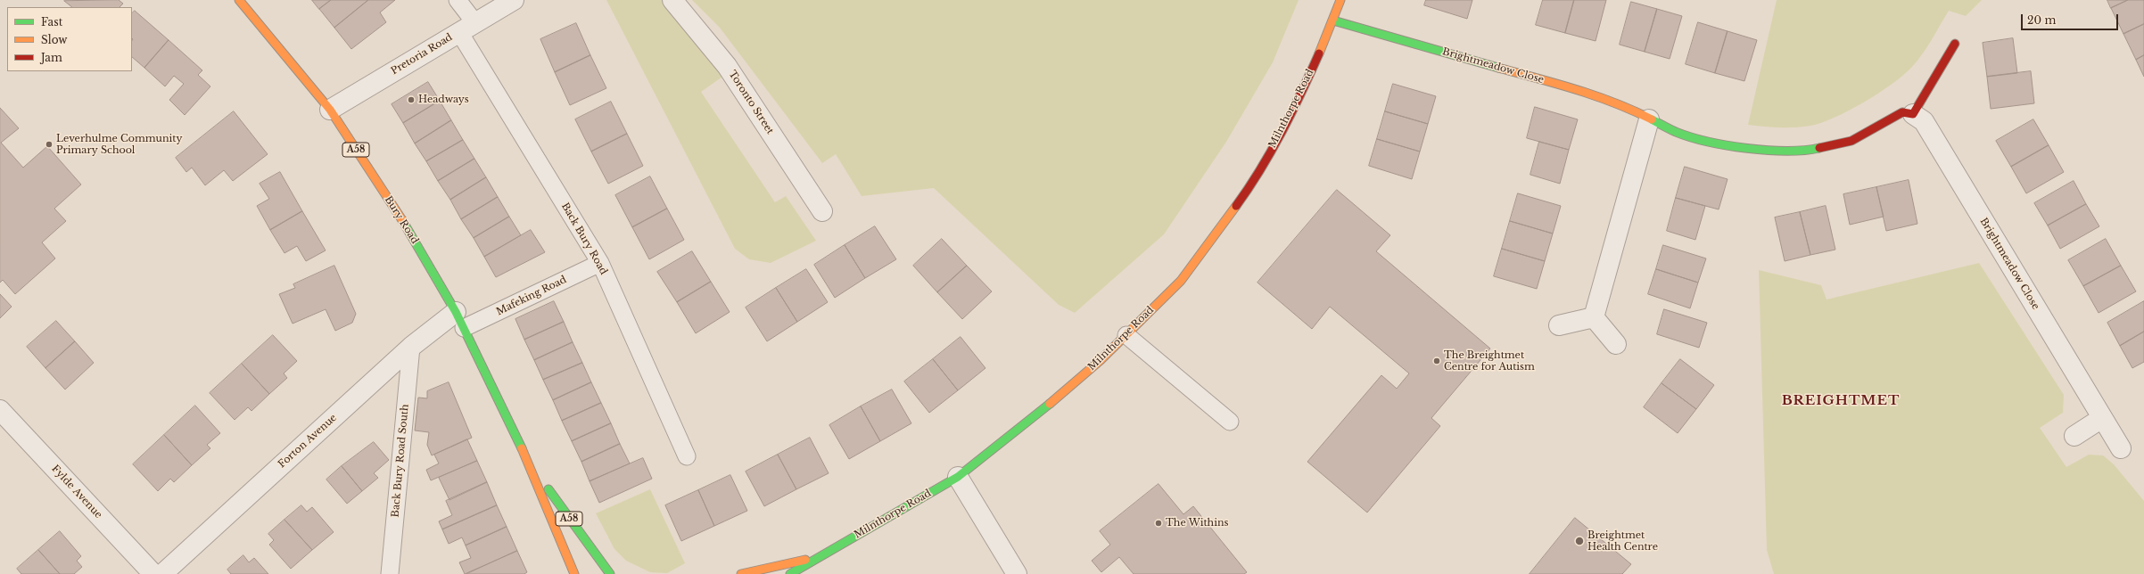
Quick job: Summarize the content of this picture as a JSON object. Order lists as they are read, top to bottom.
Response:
{
  "streets": {
    "main road": [
      "Brightmeadow Close",
      "Milnthorpe Road",
      "A58",
      "Bury Road"
    ],
    "street": [
      "Pretoria Road",
      "Toronto Street",
      "Forton Avenue",
      "Fylde Avenue"
    ],
    "lane": ["Back Bury Road", "Mafeking Road", "Back Bury Road South"]
  },
  "crossings": [
    ["Pretoria Road", "Bury Road"],
    ["Pretoria Road", "Back Bury Road"],
    ["Brightmeadow Close", "Milnthorpe Road"],
    ["Bury Road", "Mafeking Road"],
    ["Bury Road", "Forton Avenue"],
    ["Back Bury Road", "Mafeking Road"],
    ["Mafeking Road", "Forton Avenue"],
    ["Forton Avenue", "Back Bury Road South"]
  ],
  "districts": ["BREIGHTMET"],
  "places": [
    "Headways",
    "Leverhulme Community Primary School",
    "The Breightmet Centre for Autism",
    "The Withins",
    "Breightmet Health Centre"
  ],
  "legend": ["Fast", "Slow", "Jam"],
  "scale_bar": "20 m"
}
